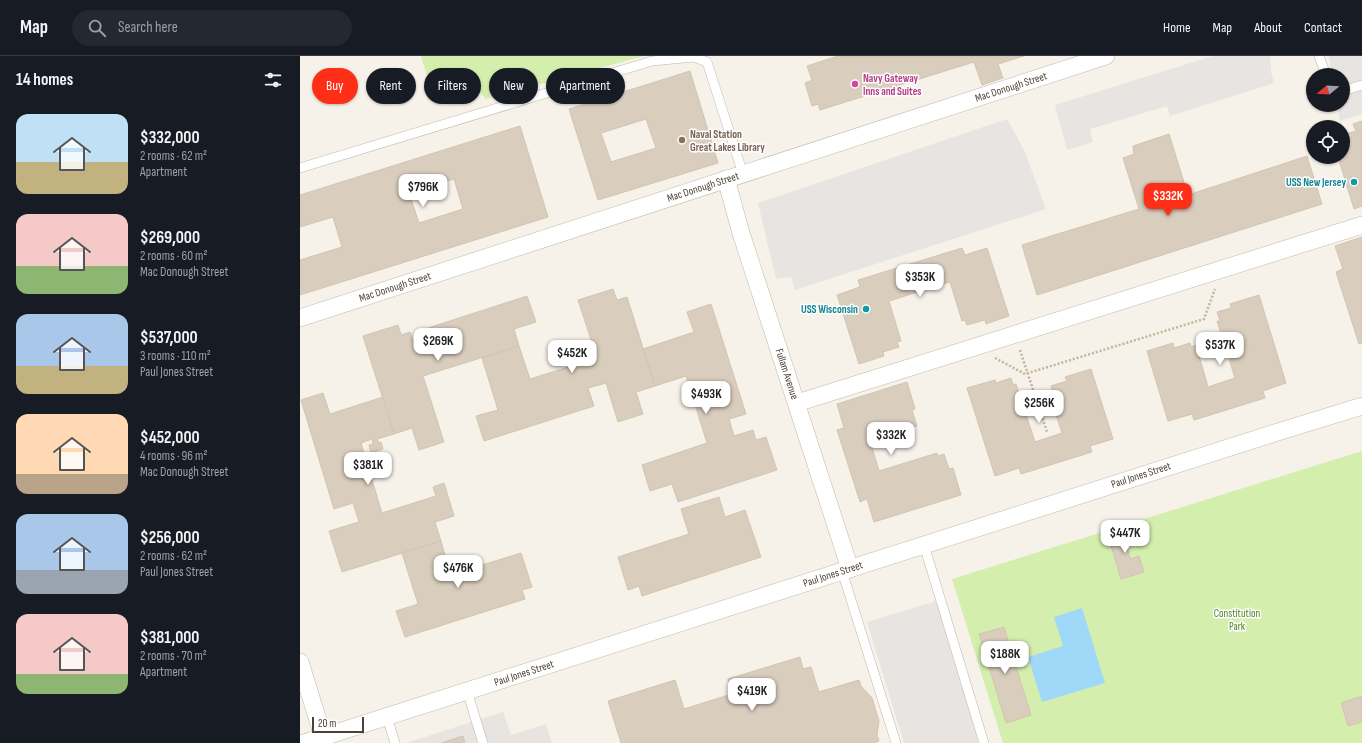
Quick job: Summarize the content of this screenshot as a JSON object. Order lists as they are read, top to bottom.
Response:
{
  "streets": {
    "street": ["Mac Donough Street", "Fullam Avenue", "Paul Jones Street"]
  },
  "crossings": [
    ["Mac Donough Street", "Fullam Avenue"],
    ["Fullam Avenue", "Paul Jones Street"]
  ],
  "parks": ["Constitution Park"],
  "places": [
    "Navy Gateway Inns and Suites",
    "Naval Station Great Lakes Library",
    "USS New Jersey",
    "USS Wisconsin"
  ],
  "scale_bar": "20 m",
  "north": "left",
  "page": {
    "header": "Map",
    "search": "Search here",
    "nav": [
      "Home",
      "Map",
      "About",
      "Contact"
    ],
    "heading": "14 homes",
    "chip": [
      "Buy",
      "Rent",
      "Filters",
      "New",
      "Apartment"
    ],
    "list": [
      {
        "name": "$332,000",
        "note": "2 rooms · 62 m² · Apartment"
      },
      {
        "name": "$269,000",
        "note": "2 rooms · 60 m² · Mac Donough Street"
      },
      {
        "name": "$537,000",
        "note": "3 rooms · 110 m² · Paul Jones Street"
      },
      {
        "name": "$452,000",
        "note": "4 rooms · 96 m² · Mac Donough Street"
      },
      {
        "name": "$256,000",
        "note": "2 rooms · 62 m² · Paul Jones Street"
      },
      {
        "name": "$381,000",
        "note": "2 rooms · 70 m² · Apartment"
      }
    ],
    "price": [
      "$796K",
      "$332K",
      "$353K",
      "$269K",
      "$537K",
      "$452K",
      "$493K",
      "$256K",
      "$332K",
      "$381K",
      "$447K",
      "$476K",
      "$188K",
      "$419K"
    ],
    "scale": "20 m"
  }
}
